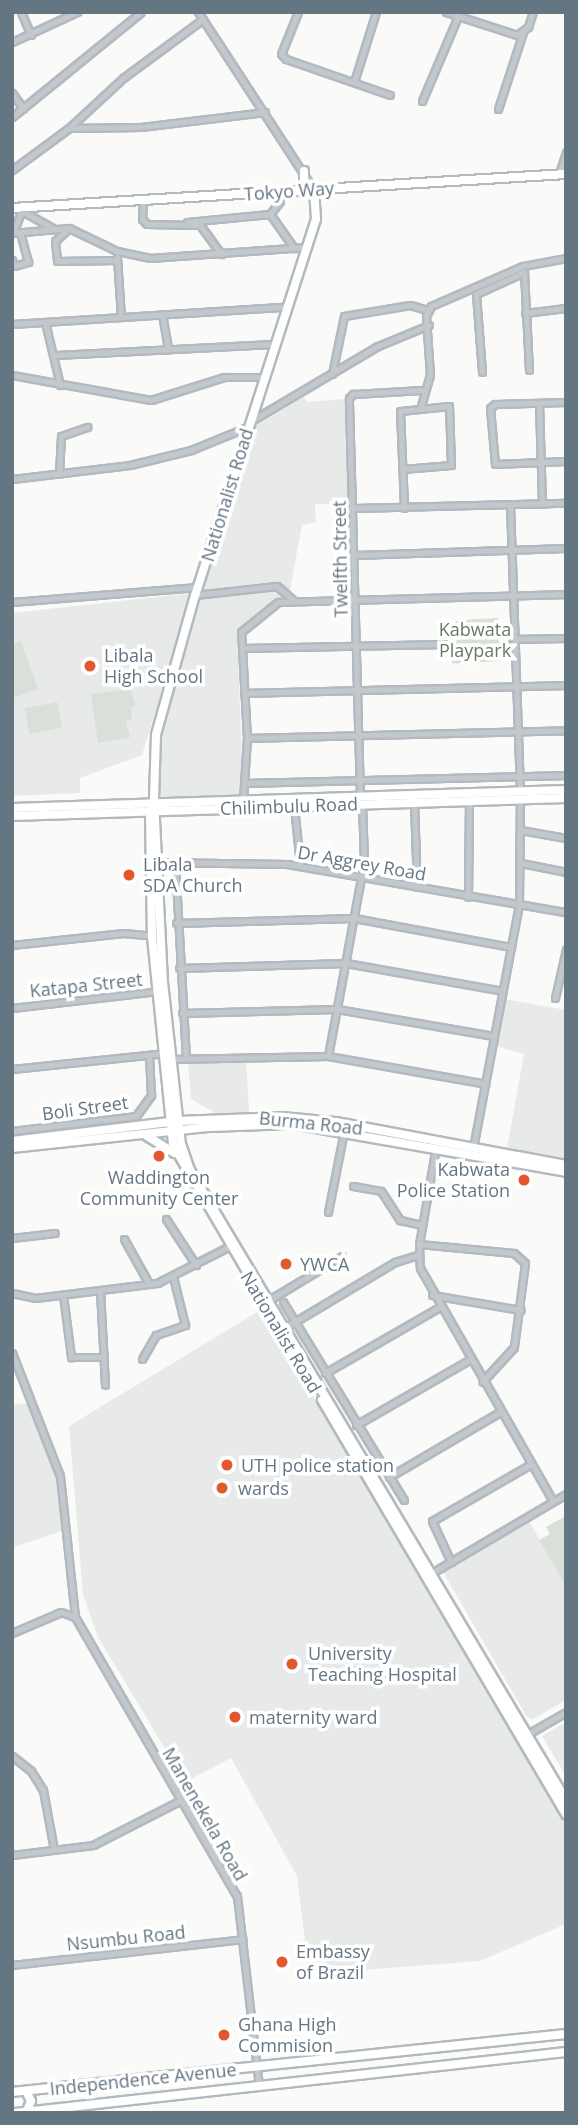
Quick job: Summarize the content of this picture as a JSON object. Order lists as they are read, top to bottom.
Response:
{
  "streets": {
    "main road": [
      "Tokyo Way",
      "Nationalist Road",
      "Chilimbulu Road",
      "Burma Road",
      "Independence Avenue"
    ],
    "street": [
      "Twelfth Street",
      "Dr Aggrey Road",
      "Katapa Street",
      "Boli Street",
      "Manenekela Road",
      "Nsumbu Road"
    ]
  },
  "crossings": [
    ["Nationalist Road", "Chilimbulu Road"],
    ["Nationalist Road", "Dr Aggrey Road"],
    ["Nationalist Road", "Katapa Street"],
    ["Nationalist Road", "Burma Road"],
    ["Twelfth Street", "Chilimbulu Road"],
    ["Twelfth Street", "Dr Aggrey Road"],
    ["Manenekela Road", "Nsumbu Road"],
    ["Manenekela Road", "Independence Avenue"]
  ],
  "parks": ["Kabwata Playpark"],
  "places": [
    "Libala High School",
    "Libala SDA Church",
    "Waddington Community Center",
    "Kabwata Police Station",
    "YWCA",
    "UTH police station",
    "wards",
    "University Teaching Hospital",
    "maternity ward",
    "Embassy of Brazil",
    "Ghana High Commision"
  ]
}
